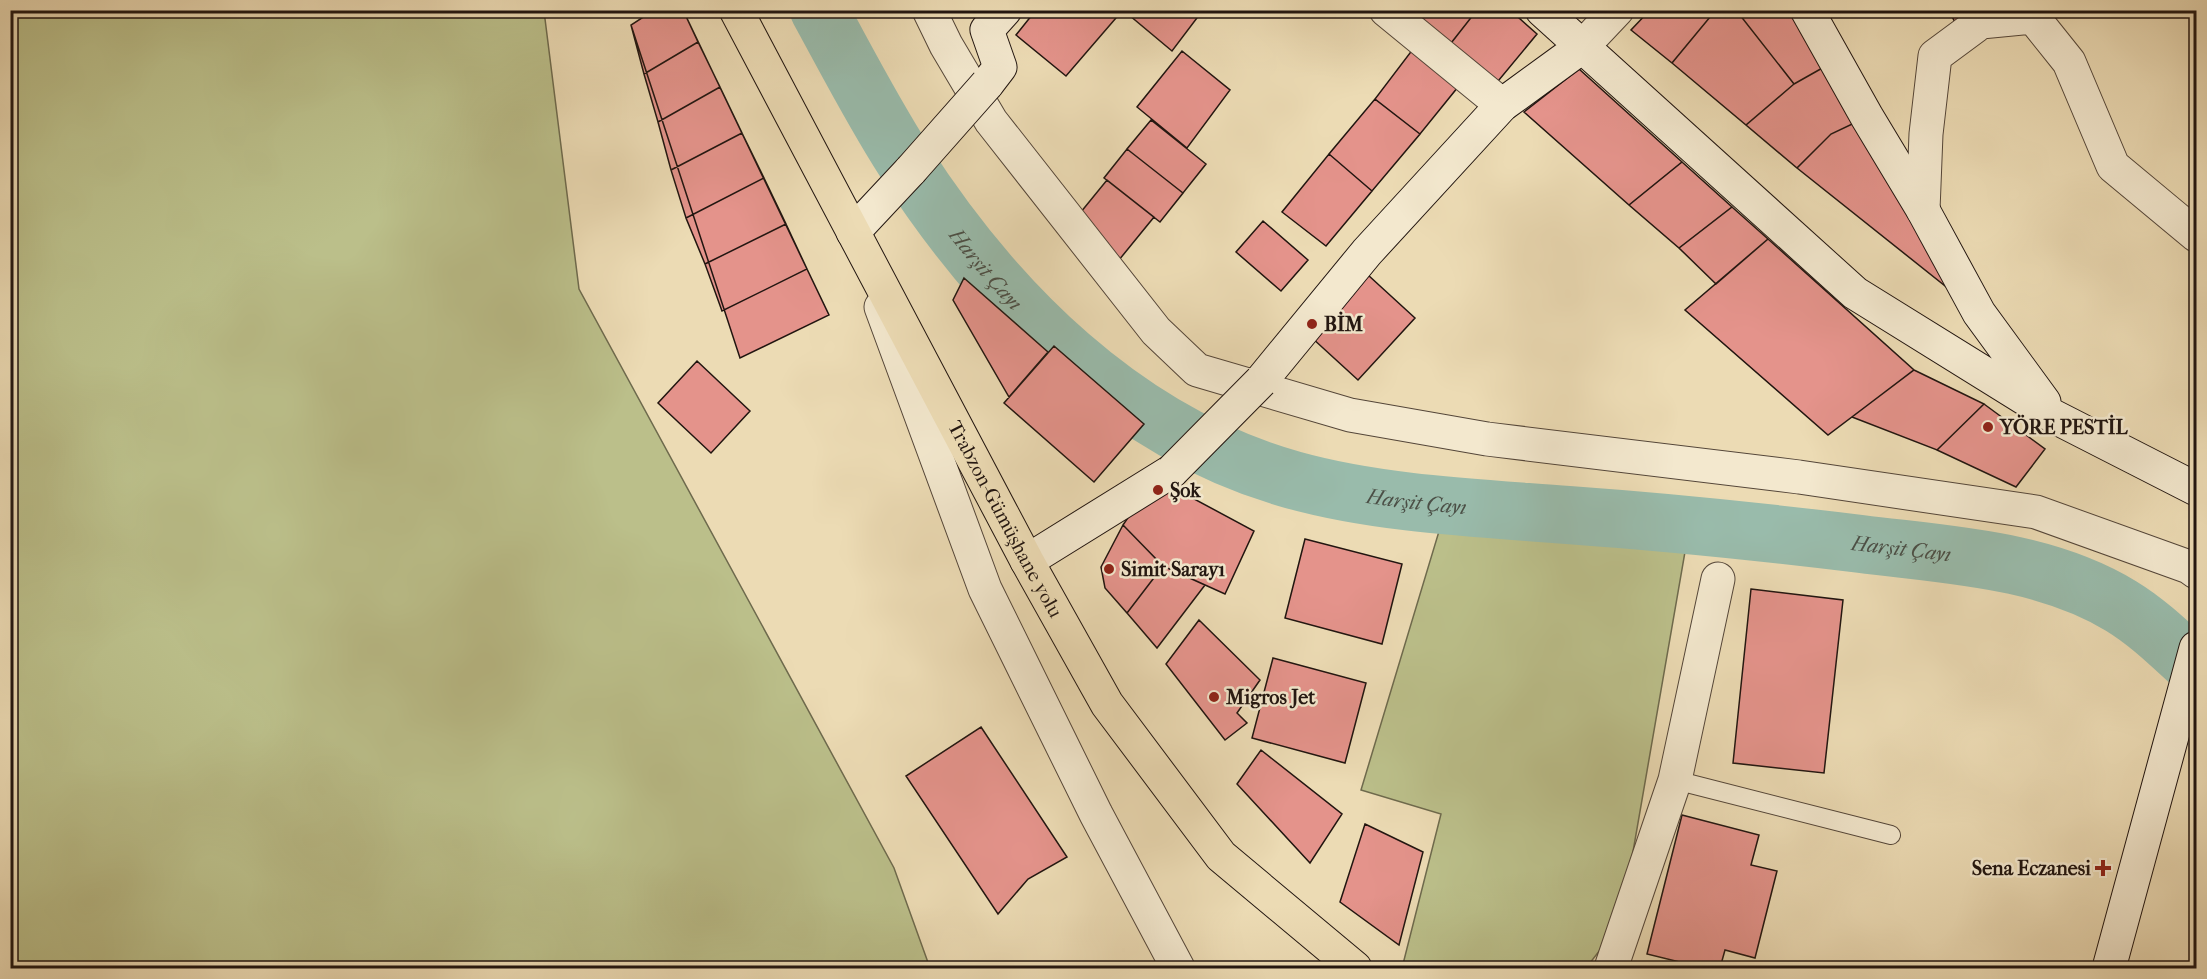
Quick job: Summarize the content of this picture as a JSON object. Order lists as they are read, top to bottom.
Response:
{
  "streets": {
    "main road": ["Trabzon-Gümüşhane yolu"]
  },
  "water": ["Harşit Çayı"],
  "places": {
    "other": [
      "BİM",
      "YÖRE PESTİL",
      "Şok",
      "Simit Sarayı",
      "Migros Jet"
    ],
    "health": ["Sena Eczanesi"]
  }
}
